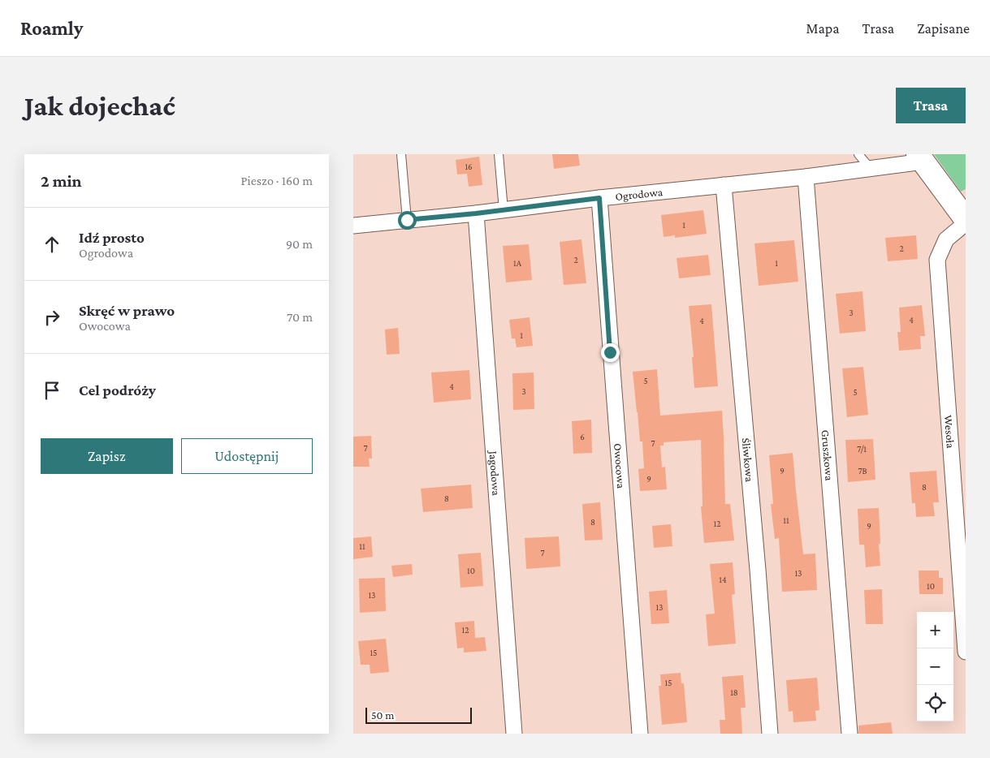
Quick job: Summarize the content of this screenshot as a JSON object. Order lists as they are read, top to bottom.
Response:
{
  "streets": {
    "street": [
      "Ogrodowa",
      "Wesoła",
      "Gruszkowa",
      "Śliwkowa",
      "Owocowa",
      "Jagodowa"
    ]
  },
  "crossings": [
    ["Ogrodowa", "Gruszkowa"],
    ["Ogrodowa", "Śliwkowa"],
    ["Ogrodowa", "Owocowa"],
    ["Ogrodowa", "Jagodowa"]
  ],
  "house_numbers": [
    "16",
    "1",
    "2",
    "2",
    "1A",
    "1",
    "3",
    "4",
    "4",
    "1",
    "5",
    "4",
    "3",
    "5",
    "6",
    "7",
    "7",
    "7/1",
    "9",
    "7B",
    "9",
    "8",
    "8",
    "11",
    "8",
    "12",
    "9",
    "11",
    "7",
    "10",
    "13",
    "14",
    "10",
    "13",
    "13",
    "12",
    "15",
    "15",
    "18"
  ],
  "scale_bar": "50 m",
  "page": {
    "header": "Roamly",
    "nav": ["Mapa", "Trasa", "Zapisane"],
    "buttons": [
      "Trasa",
      ["Zapisz", "Udostępnij"]
    ],
    "title": "Jak dojechać",
    "heading": ["2 min", "Pieszo · 160 m"],
    "list": [
      ["Idź prosto", "Ogrodowa", "90 m"],
      ["Skręć w prawo", "Owocowa", "70 m"],
      "Cel podróży"
    ],
    "map_buttons": ["+", "−"],
    "scale": "50 m"
  }
}
